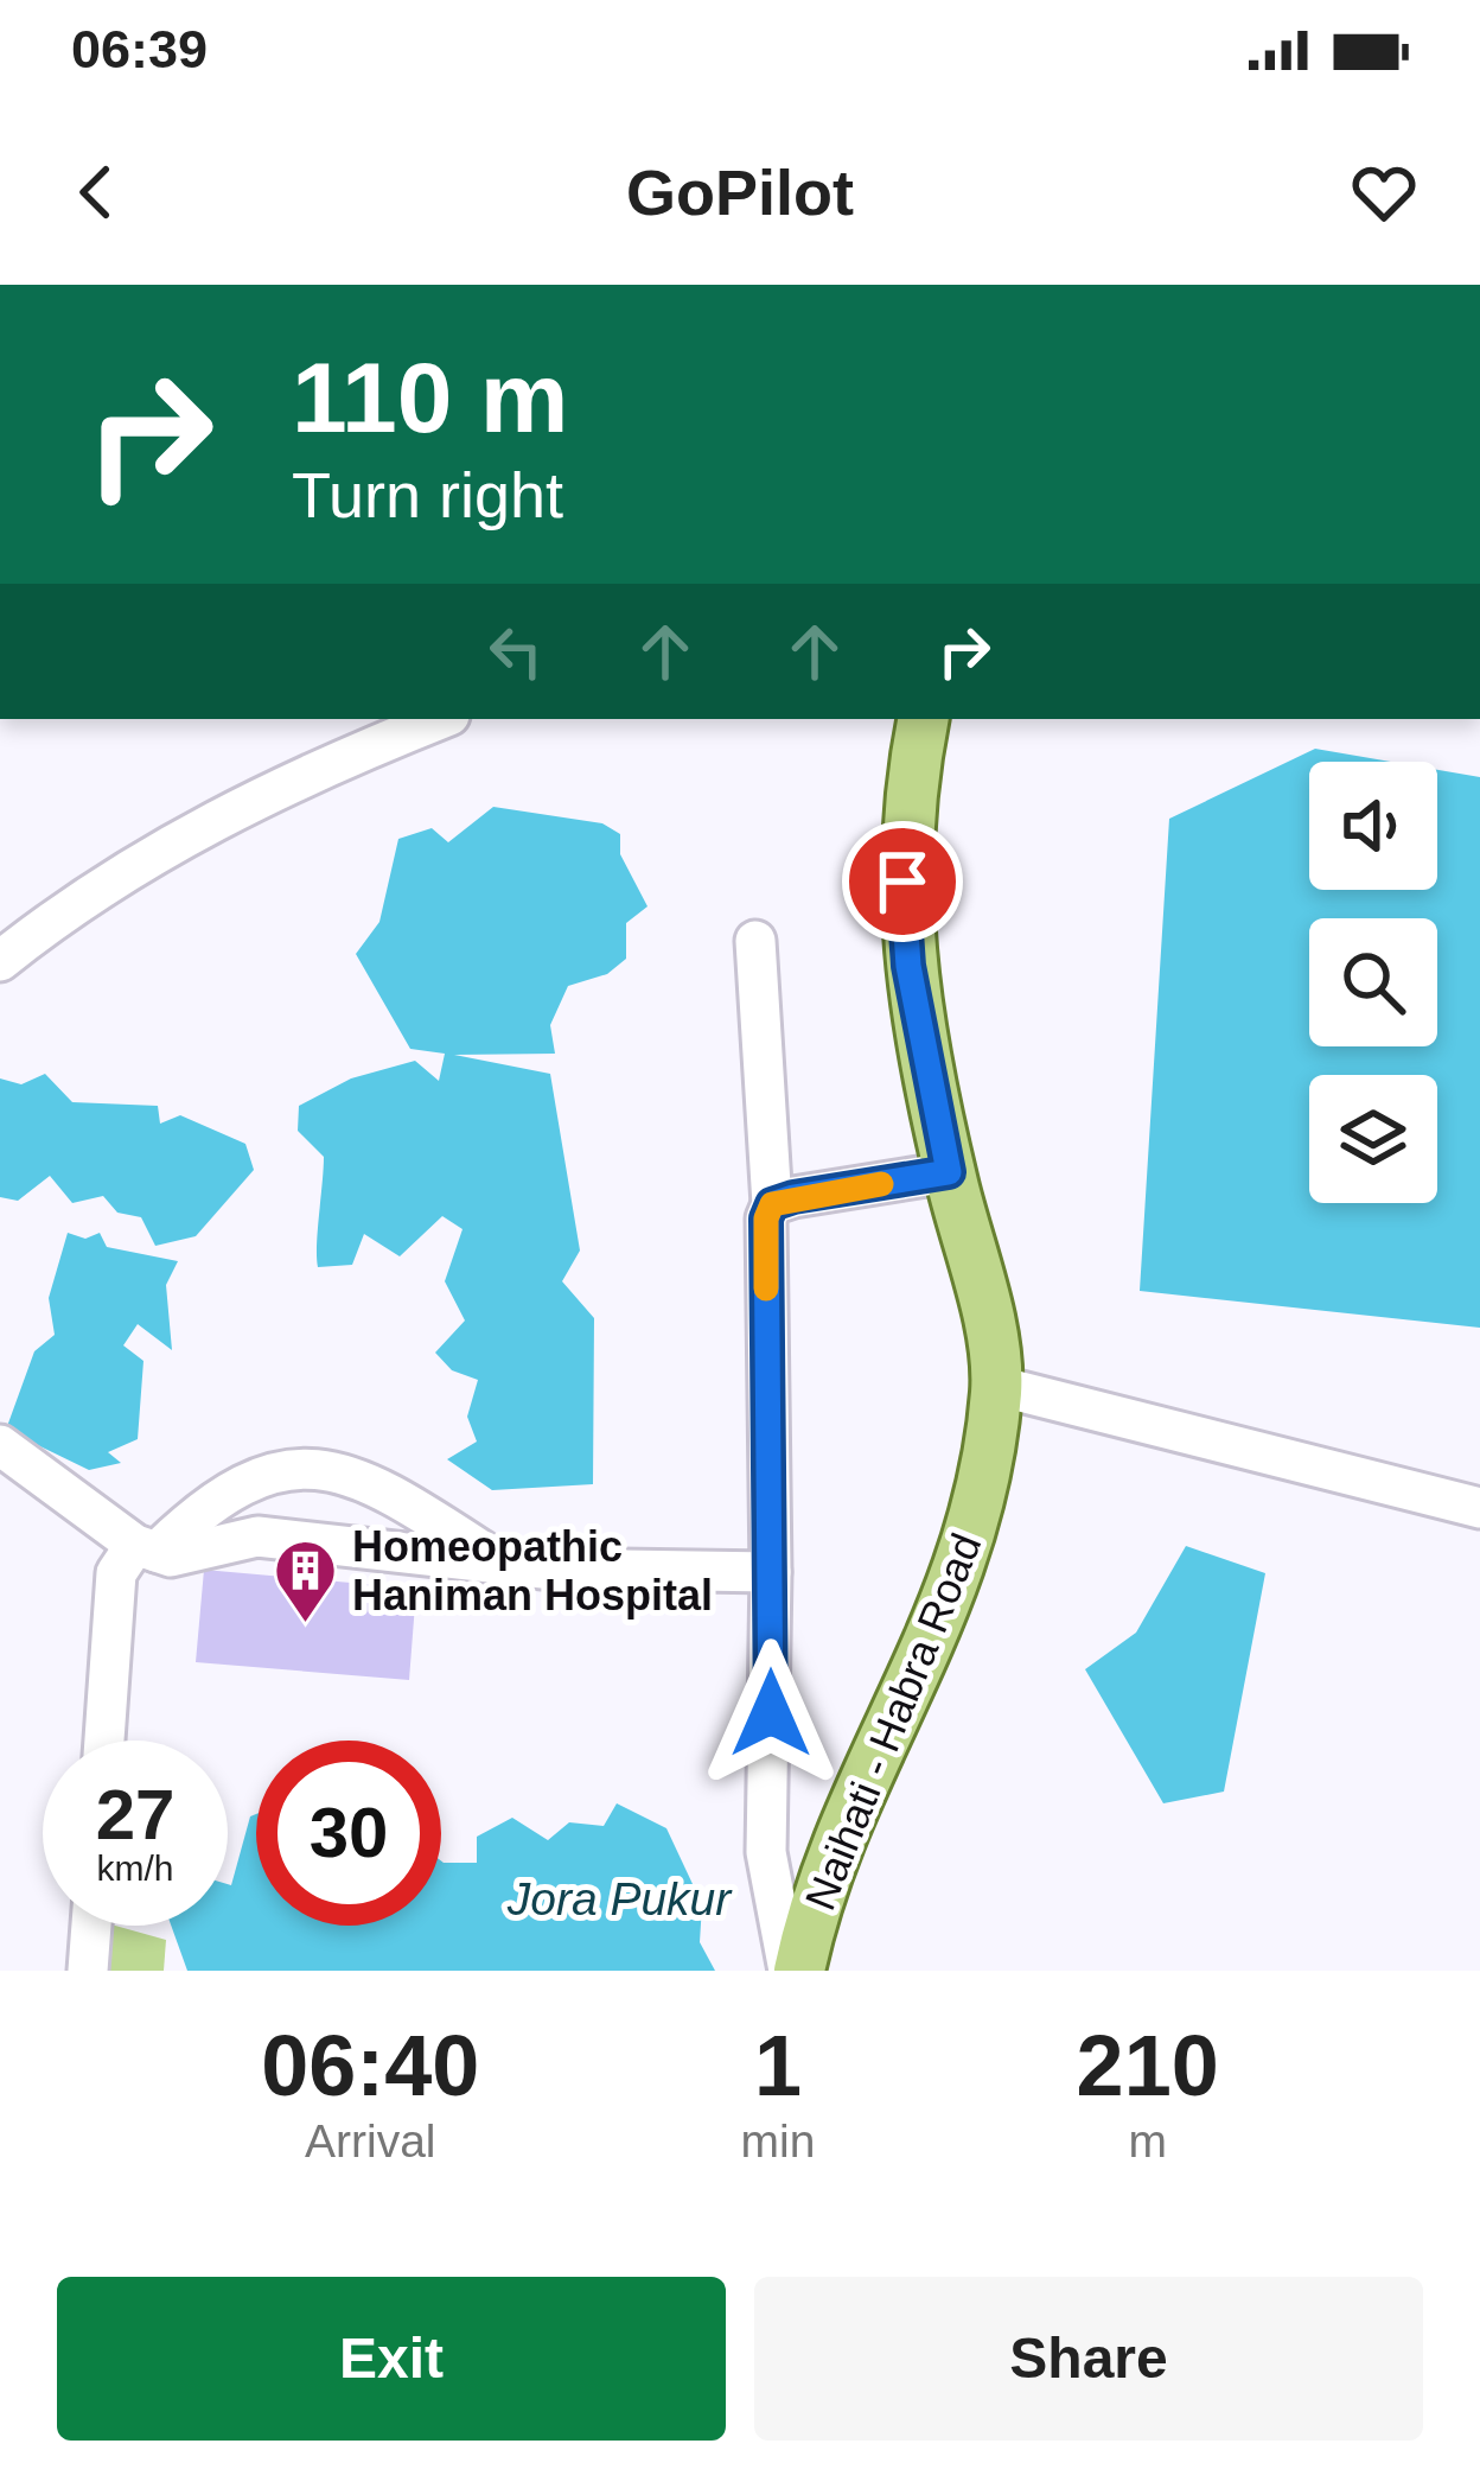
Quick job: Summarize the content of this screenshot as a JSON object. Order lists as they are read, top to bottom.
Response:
{
  "streets": {
    "main road": ["Naihati - Habra Road"]
  },
  "water": ["Jora Pukur"],
  "places": {
    "building": ["Homeopathic Haniman Hospital"]
  },
  "page": {
    "status": "06:39",
    "header": "GoPilot",
    "turn": ["110 m", "Turn right"],
    "speed": "27 km/h",
    "limit": "30",
    "eta": [
      "06:40",
      "Arrival",
      "1",
      "min",
      "210",
      "m"
    ],
    "buttons": ["Exit", "Share"]
  }
}
